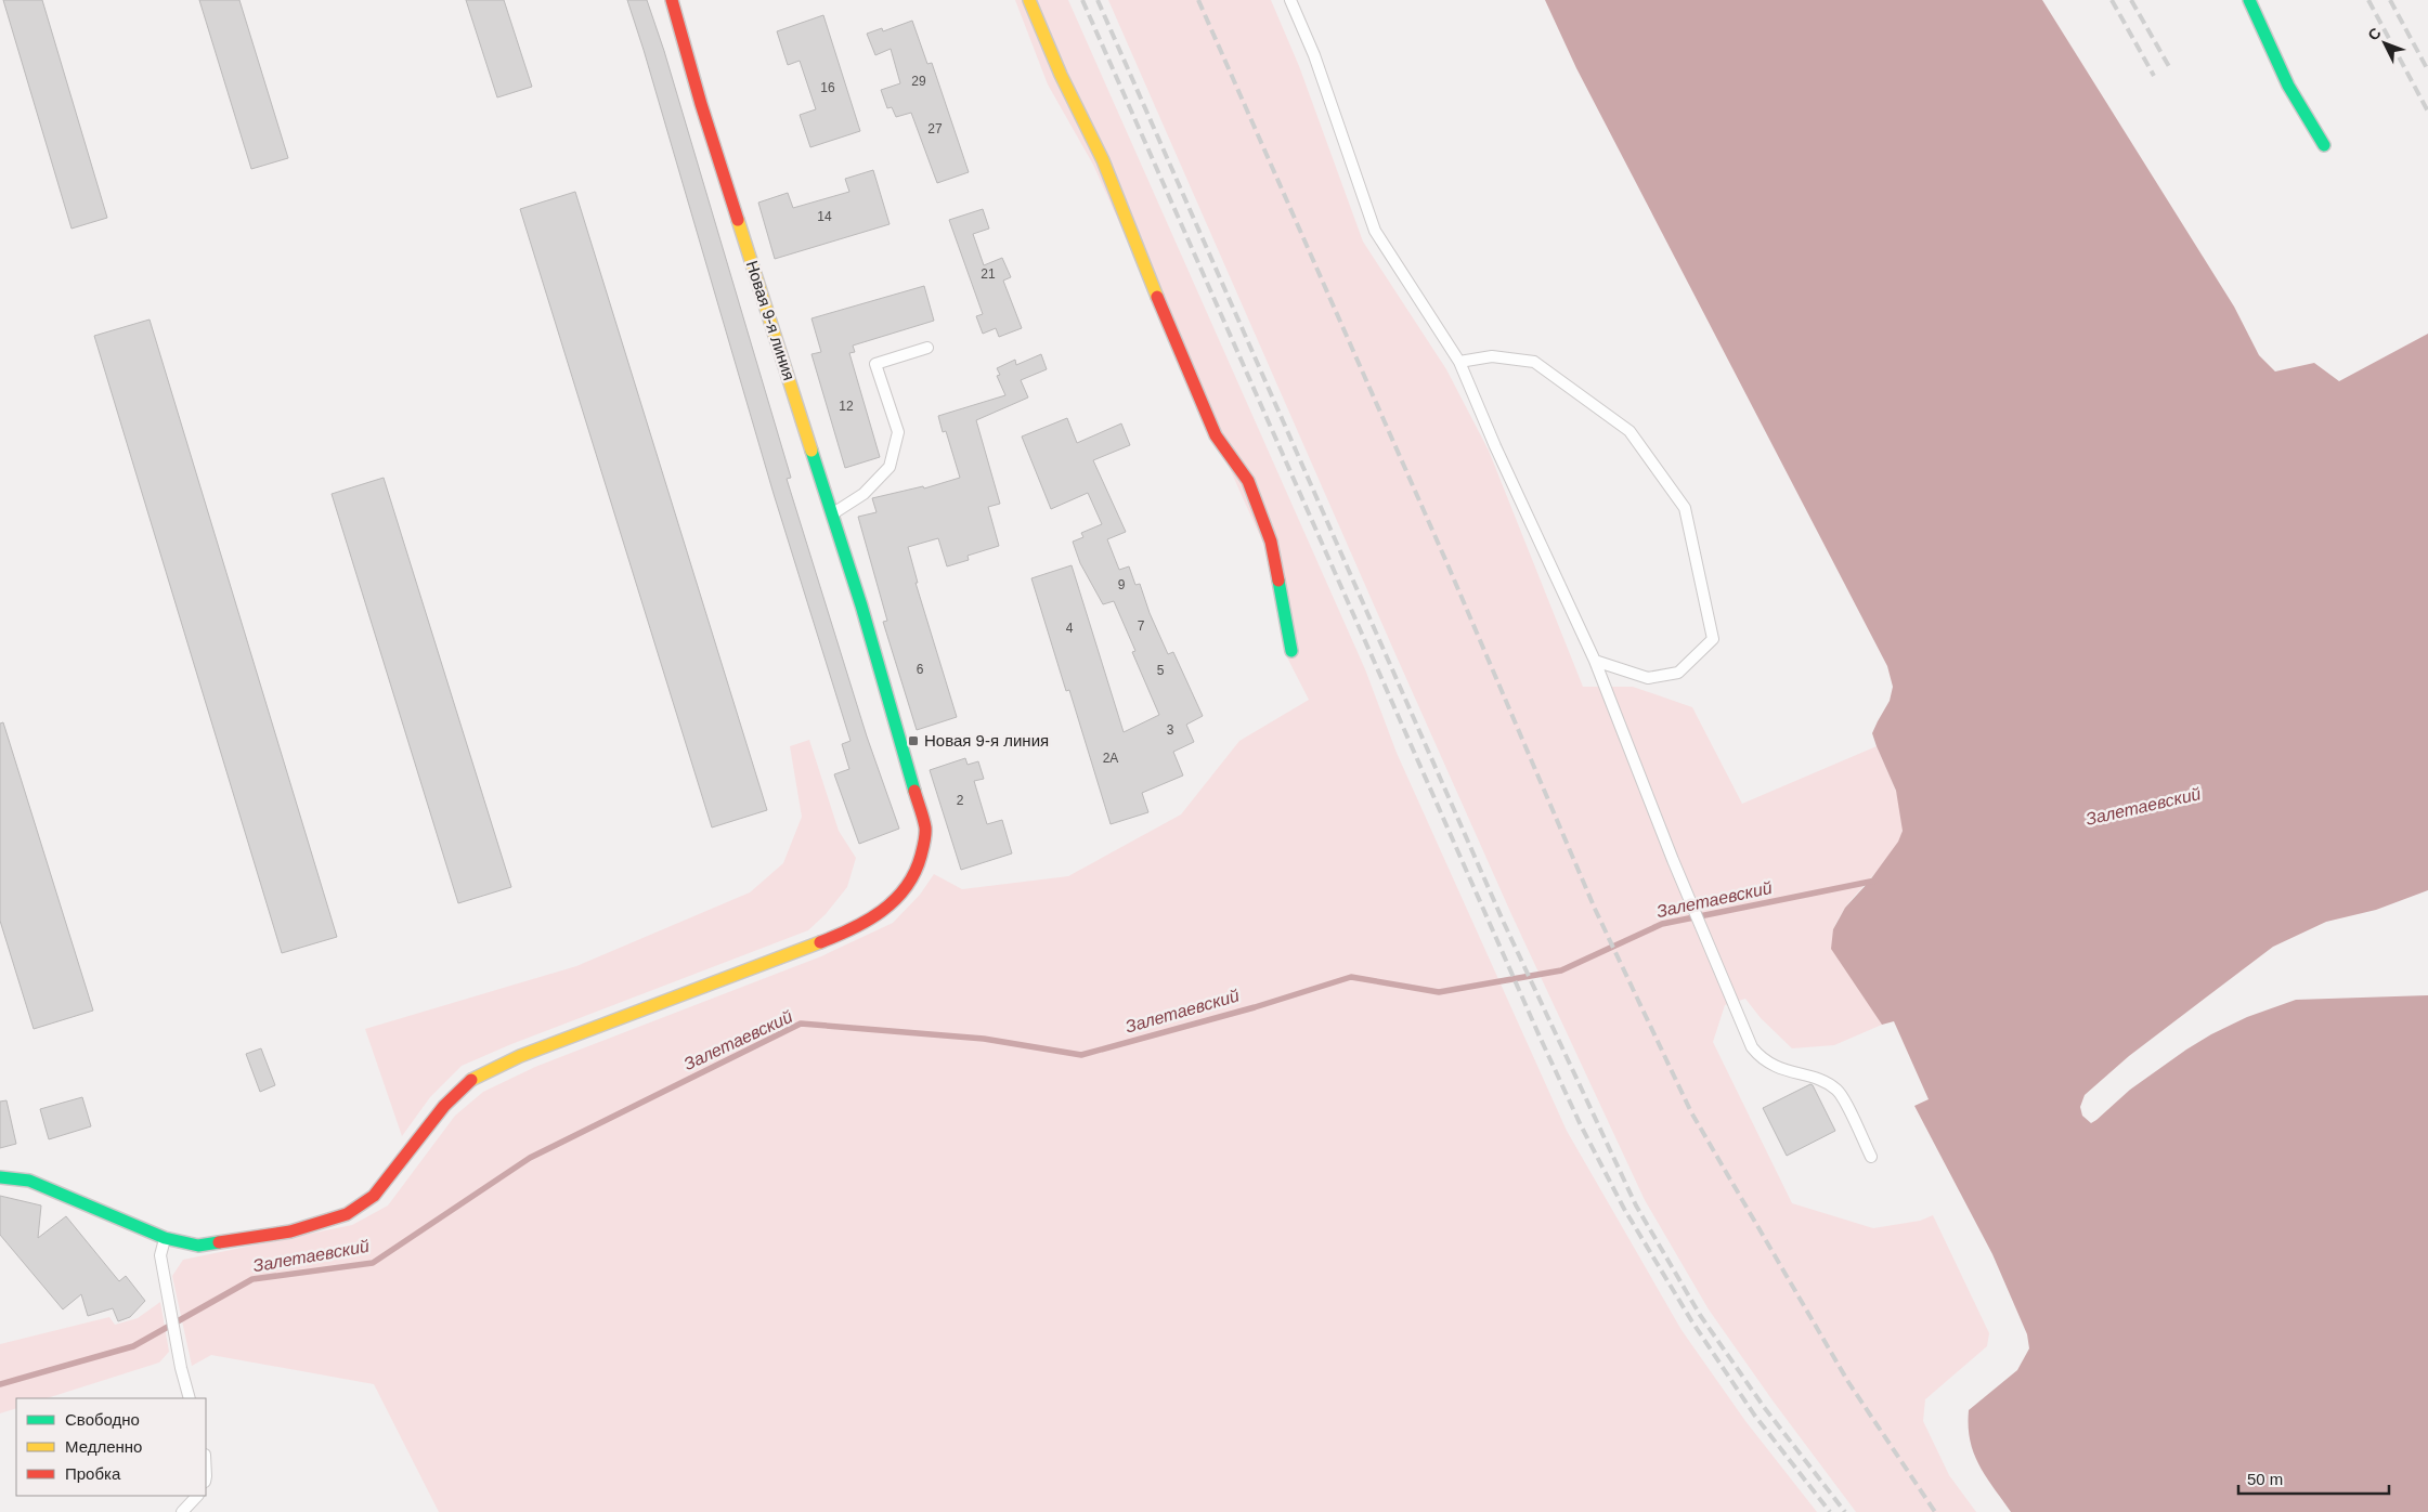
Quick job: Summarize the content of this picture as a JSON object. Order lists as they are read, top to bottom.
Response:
{
  "streets": {
    "street": ["Новая 9-я линия"]
  },
  "water": ["Залетаевский"],
  "places": {
    "transit": ["Новая 9-я линия"]
  },
  "house_numbers": [
    "29",
    "16",
    "27",
    "14",
    "21",
    "12",
    "9",
    "7",
    "4",
    "6",
    "5",
    "3",
    "2А",
    "2"
  ],
  "legend": ["Свободно", "Медленно", "Пробка"],
  "scale_bar": "50 m",
  "north": "top left"
}
